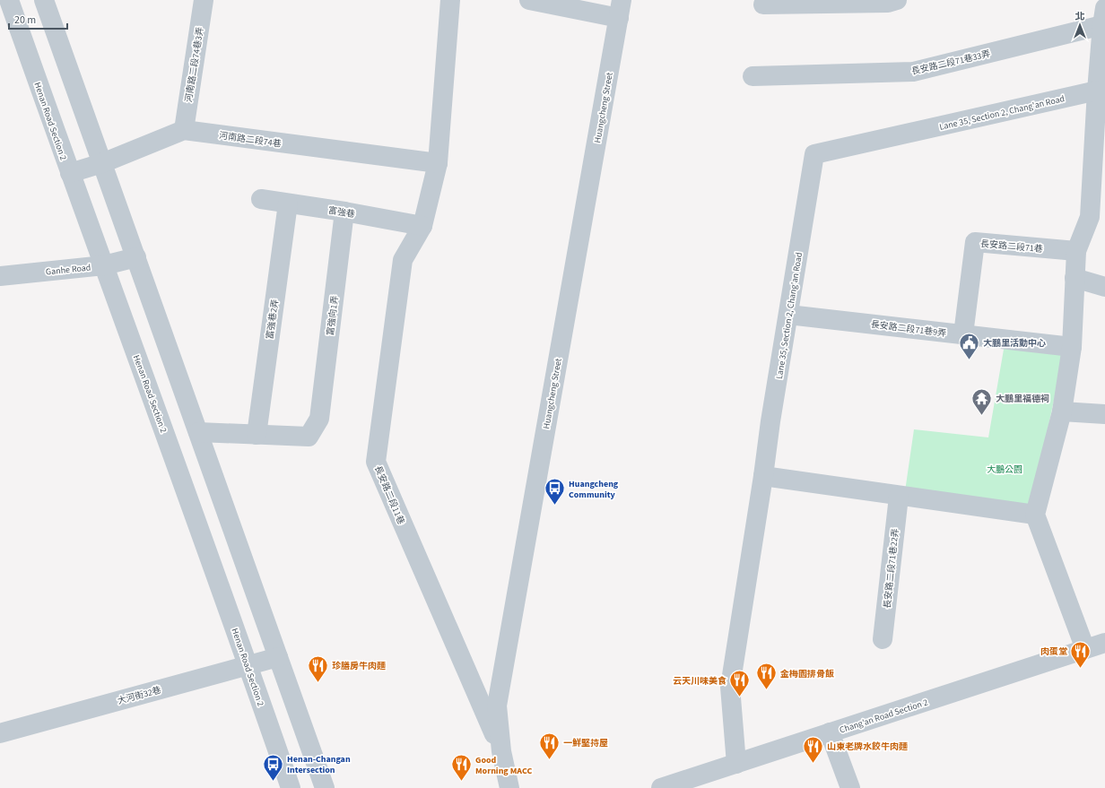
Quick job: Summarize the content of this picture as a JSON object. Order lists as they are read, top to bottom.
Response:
{
  "streets": {
    "street": [
      "長安路二段71巷33弄",
      "河南路二段74巷3弄",
      "Huangcheng Street",
      "Lane 35, Section 2, Chang'an Road",
      "Henan Road Section 2",
      "河南路二段74巷",
      "富強巷",
      "長安路二段71巷",
      "Ganhe Road",
      "富強向1弄",
      "富強巷2弄",
      "長安路二段71巷9弄",
      "長安路二段11巷",
      "長安路二段71巷22弄",
      "大河街32巷",
      "Chang’an Road Section 2"
    ]
  },
  "crossings": [
    ["河南路二段74巷3弄", "河南路二段74巷"],
    ["Huangcheng Street", "長安路二段11巷"],
    ["Lane 35, Section 2, Chang'an Road", "長安路二段71巷9弄"],
    ["Lane 35, Section 2, Chang'an Road", "Chang’an Road Section 2"],
    ["Henan Road Section 2", "河南路二段74巷"],
    ["Henan Road Section 2", "Ganhe Road"],
    ["Henan Road Section 2", "大河街32巷"],
    ["河南路二段74巷", "長安路二段11巷"],
    ["富強巷", "富強向1弄"],
    ["富強巷", "富強巷2弄"],
    ["富強巷", "長安路二段11巷"],
    ["長安路二段71巷", "長安路二段71巷9弄"],
    ["富強向1弄", "富強巷2弄"]
  ],
  "parks": ["大鵬公園"],
  "places": {
    "public building": ["大鵬里活動中心"],
    "temple": ["大鵬里福德祠"],
    "bus stop": ["Huangcheng Community", "Henan-Changan Intersection"],
    "restaurant": [
      "肉蛋堂",
      "珍膳房牛肉麵",
      "金梅園排骨飯",
      "云天川味美食",
      "一鮮堅持屋",
      "山東老牌水餃牛肉麵",
      "Good Morning MACC"
    ]
  },
  "scale_bar": "20 m",
  "north": "top"
}
